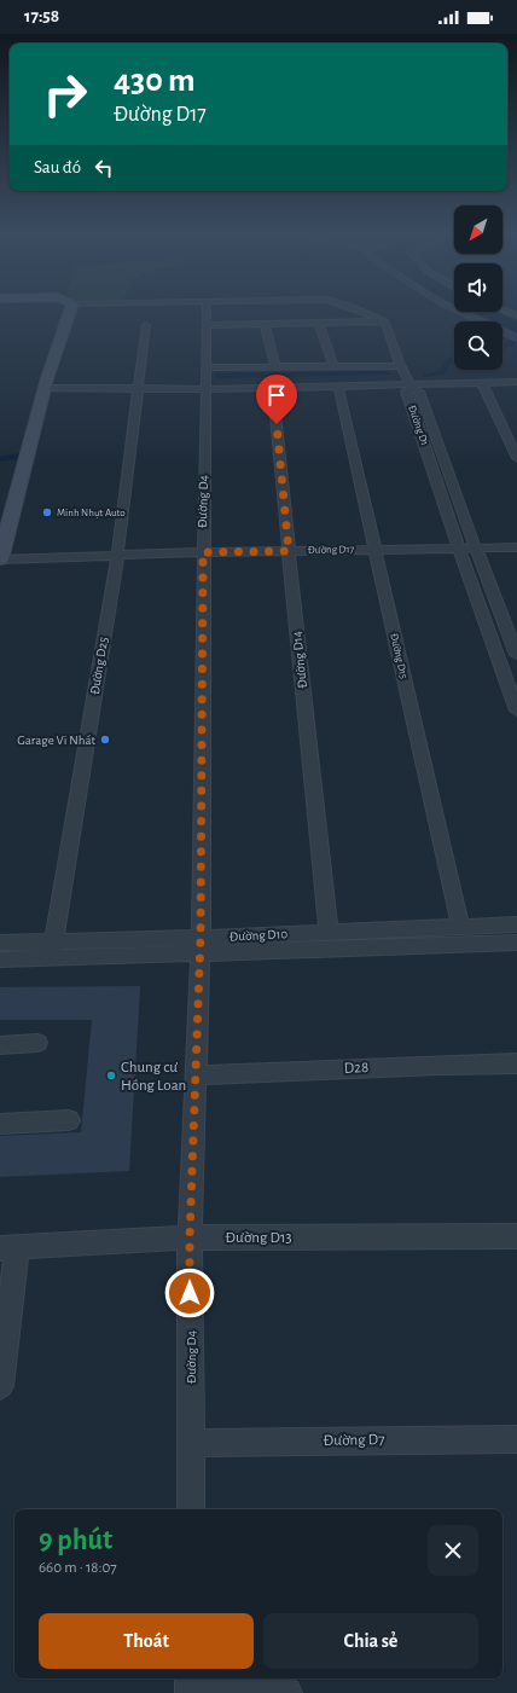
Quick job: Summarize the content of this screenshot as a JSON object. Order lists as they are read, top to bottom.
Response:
{
  "streets": {
    "street": [
      "Đường D1",
      "Đường D4",
      "Đường D17",
      "Đường D15",
      "Đường D14",
      "Đường D25",
      "Đường D10",
      "D28",
      "Đường D13",
      "Đường D7"
    ]
  },
  "crossings": [
    ["Đường D1", "Đường D17"],
    ["Đường D4", "Đường D17"],
    ["Đường D4", "Đường D10"],
    ["Đường D4", "D28"],
    ["Đường D4", "Đường D13"],
    ["Đường D4", "Đường D7"],
    ["Đường D17", "Đường D15"],
    ["Đường D17", "Đường D14"],
    ["Đường D17", "Đường D25"],
    ["Đường D15", "Đường D10"],
    ["Đường D14", "Đường D10"],
    ["Đường D25", "Đường D10"]
  ],
  "places": ["Minh Nhựt Auto", "Garage Vi Nhất", "Chung cư Hồng Loan"],
  "north": "bottom left",
  "page": {
    "status": "17:58",
    "turn": ["430 m", "Đường D17"],
    "then": "Sau đó",
    "heading": ["9 phút", "660 m · 18:07"],
    "buttons": ["Thoát", "Chia sẻ"]
  }
}
